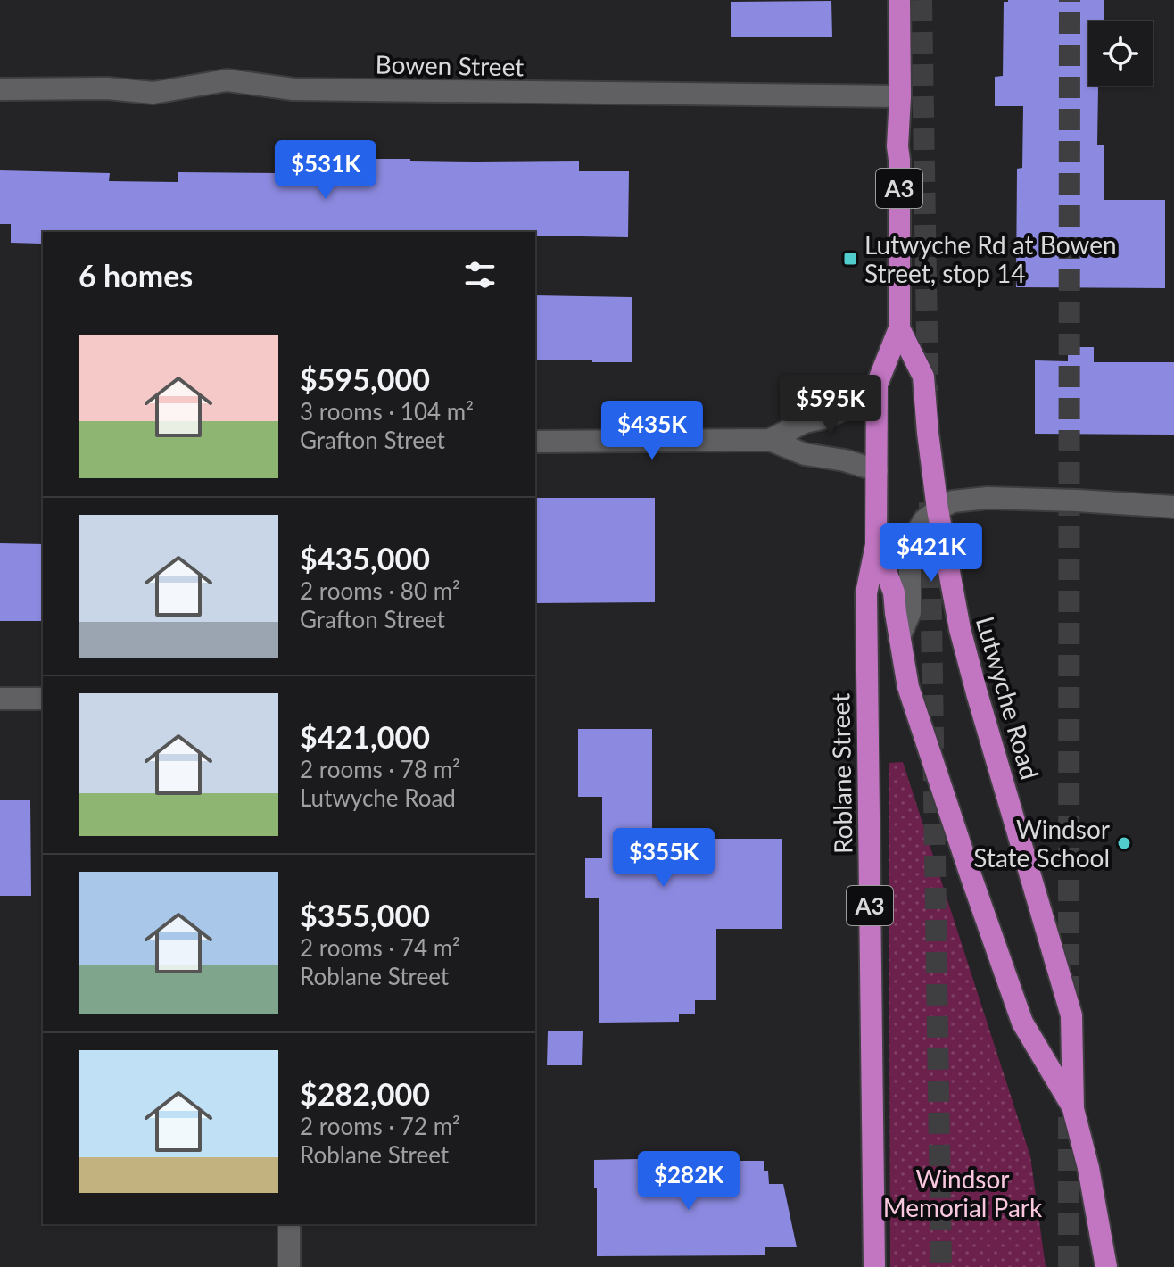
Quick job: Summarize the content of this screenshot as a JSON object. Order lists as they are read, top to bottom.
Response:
{
  "streets": {
    "highway": ["A3", "Lutwyche Road", "Roblane Street"],
    "street": ["Bowen Street"]
  },
  "crossings": [
    ["Bowen Street", "Lutwyche Road"],
    ["Lutwyche Road", "Roblane Street"]
  ],
  "parks": ["Windsor Memorial Park"],
  "places": {
    "transit": ["Lutwyche Rd at Bowen Street, stop 14"],
    "other": ["Windsor State School"]
  },
  "page": {
    "price": [
      "$531K",
      "$595K",
      "$435K",
      "$421K",
      "$355K",
      "$282K"
    ],
    "heading": "6 homes",
    "list": [
      {
        "name": "$595,000",
        "note": "3 rooms · 104 m² · Grafton Street"
      },
      {
        "name": "$435,000",
        "note": "2 rooms · 80 m² · Grafton Street"
      },
      {
        "name": "$421,000",
        "note": "2 rooms · 78 m² · Lutwyche Road"
      },
      {
        "name": "$355,000",
        "note": "2 rooms · 74 m² · Roblane Street"
      },
      {
        "name": "$282,000",
        "note": "2 rooms · 72 m² · Roblane Street"
      }
    ]
  }
}
